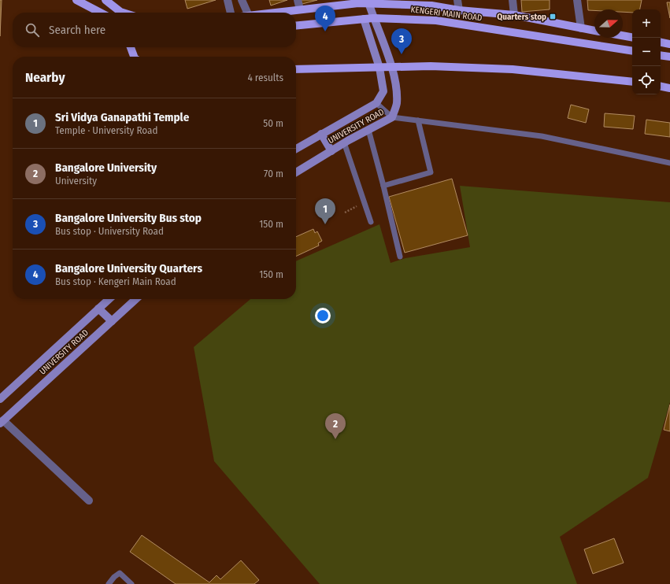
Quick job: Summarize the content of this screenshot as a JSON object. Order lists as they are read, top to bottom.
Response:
{
  "streets": {
    "main road": ["KENGERI MAIN ROAD", "UNIVERSITY ROAD"]
  },
  "crossings": [
    ["KENGERI MAIN ROAD", "UNIVERSITY ROAD"]
  ],
  "places": {
    "transit": ["Quarters stop"]
  },
  "north": "right",
  "page": {
    "pins": [
      "4",
      "3",
      "1",
      "2"
    ],
    "map_buttons": ["+", "−"],
    "search": "Search here",
    "heading": ["Nearby", "4 results"],
    "list": [
      {
        "mark": "1",
        "name": "Sri Vidya Ganapathi Temple",
        "note": "Temple · University Road",
        "value": "50 m"
      },
      {
        "mark": "2",
        "name": "Bangalore University",
        "note": "University",
        "value": "70 m"
      },
      {
        "mark": "3",
        "name": "Bangalore University Bus stop",
        "note": "Bus stop · University Road",
        "value": "150 m"
      },
      {
        "mark": "4",
        "name": "Bangalore University Quarters",
        "note": "Bus stop · Kengeri Main Road",
        "value": "150 m"
      }
    ]
  }
}
